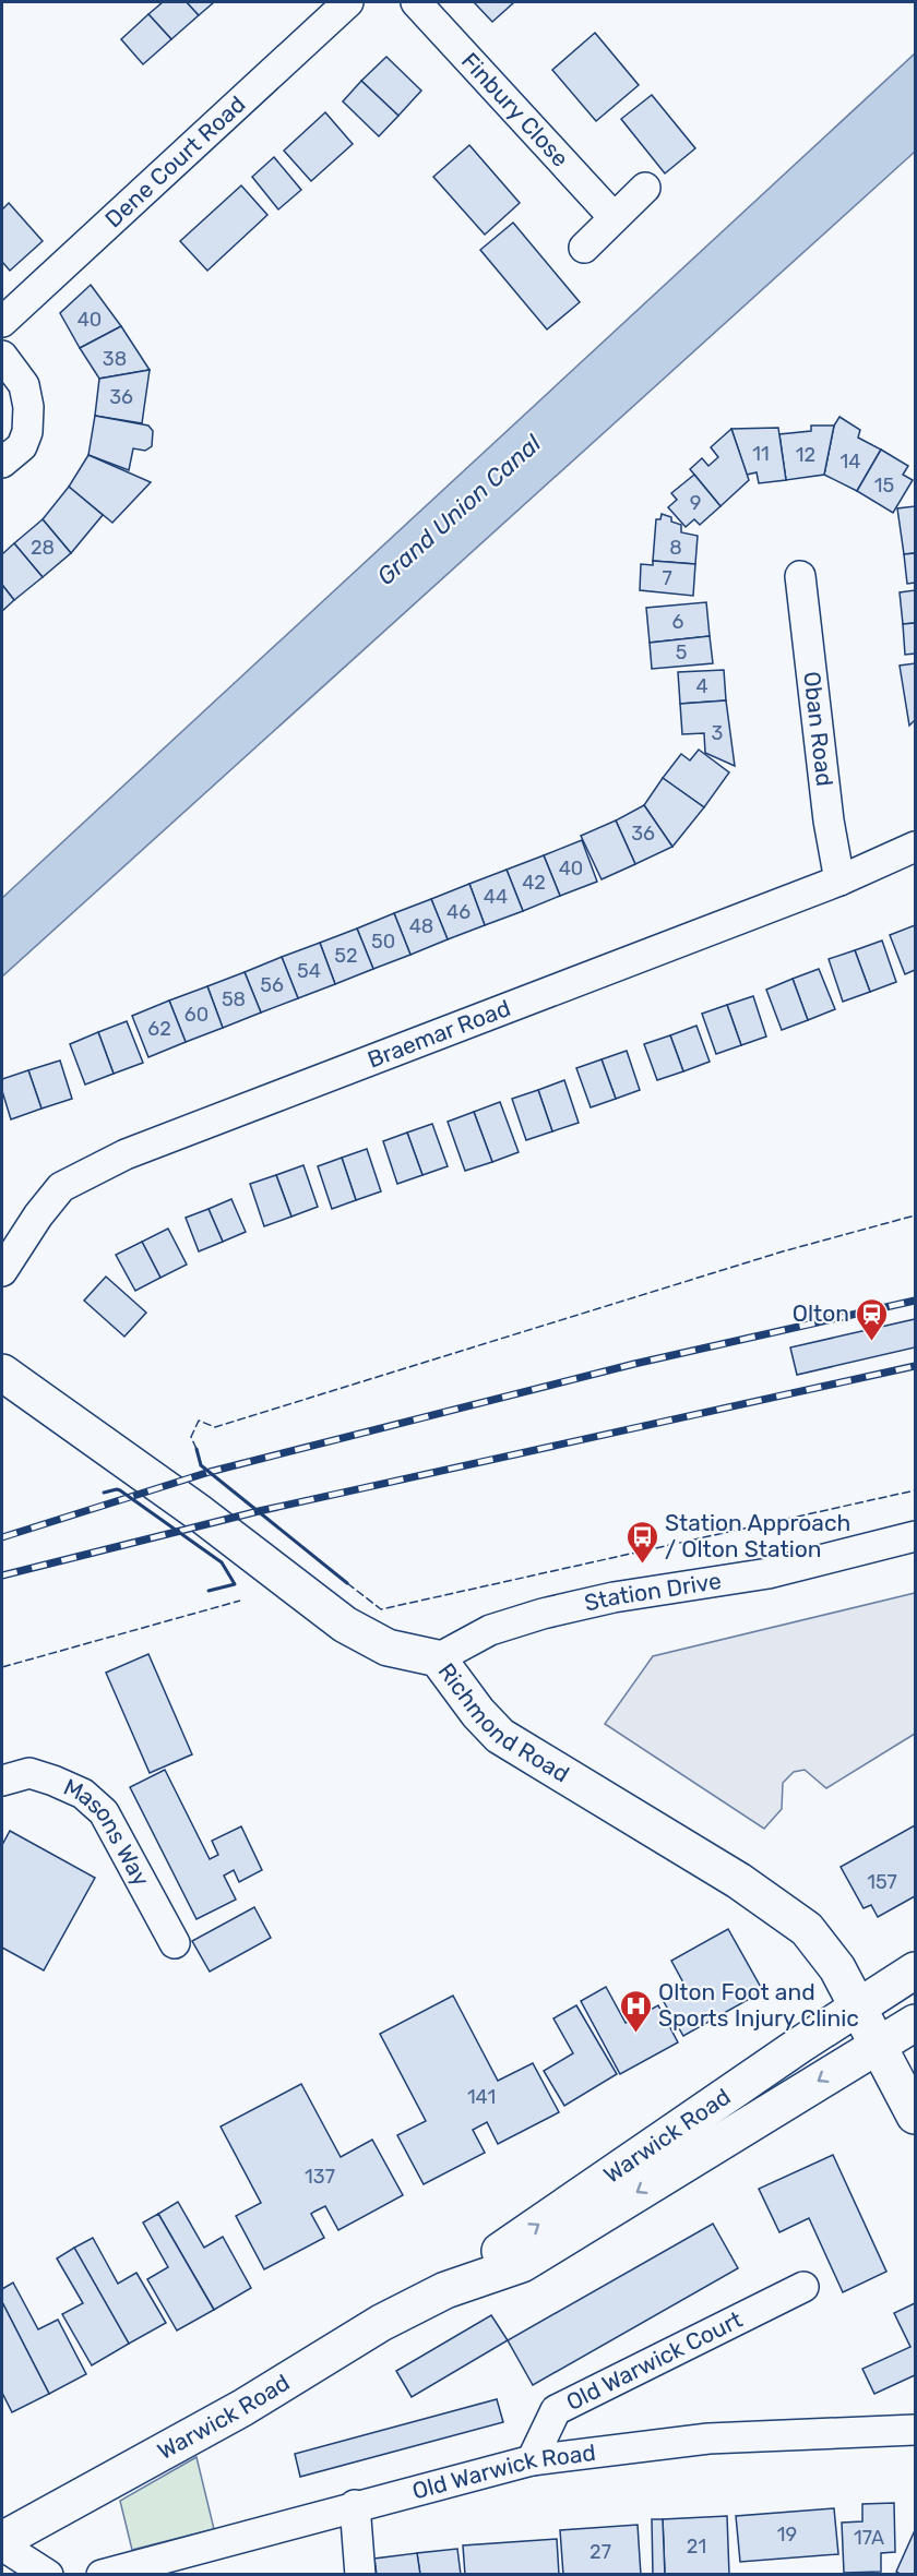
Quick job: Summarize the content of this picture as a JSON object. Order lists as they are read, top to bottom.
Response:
{
  "streets": {
    "main road": ["Richmond Road", "Warwick Road"],
    "street": [
      "Finbury Close",
      "Dene Court Road",
      "Oban Road",
      "Braemar Road",
      "Station Drive",
      "Masons Way",
      "Old Warwick Court",
      "Old Warwick Road"
    ]
  },
  "crossings": [
    ["Oban Road", "Braemar Road"],
    ["Station Drive", "Richmond Road"],
    ["Richmond Road", "Warwick Road"],
    ["Old Warwick Court", "Old Warwick Road"]
  ],
  "water": ["Grand Union Canal"],
  "places": {
    "station": ["Olton"],
    "bus stop": ["Station Approach / Olton Station"],
    "hospital": ["Olton Foot and Sports Injury Clinic"]
  },
  "house_numbers": [
    "40",
    "38",
    "36",
    "11",
    "12",
    "14",
    "15",
    "9",
    "28",
    "8",
    "7",
    "6",
    "5",
    "4",
    "3",
    "36",
    "40",
    "42",
    "44",
    "46",
    "48",
    "50",
    "52",
    "54",
    "56",
    "58",
    "60",
    "62",
    "157",
    "141",
    "137",
    "19",
    "17A",
    "21",
    "27"
  ]
}
